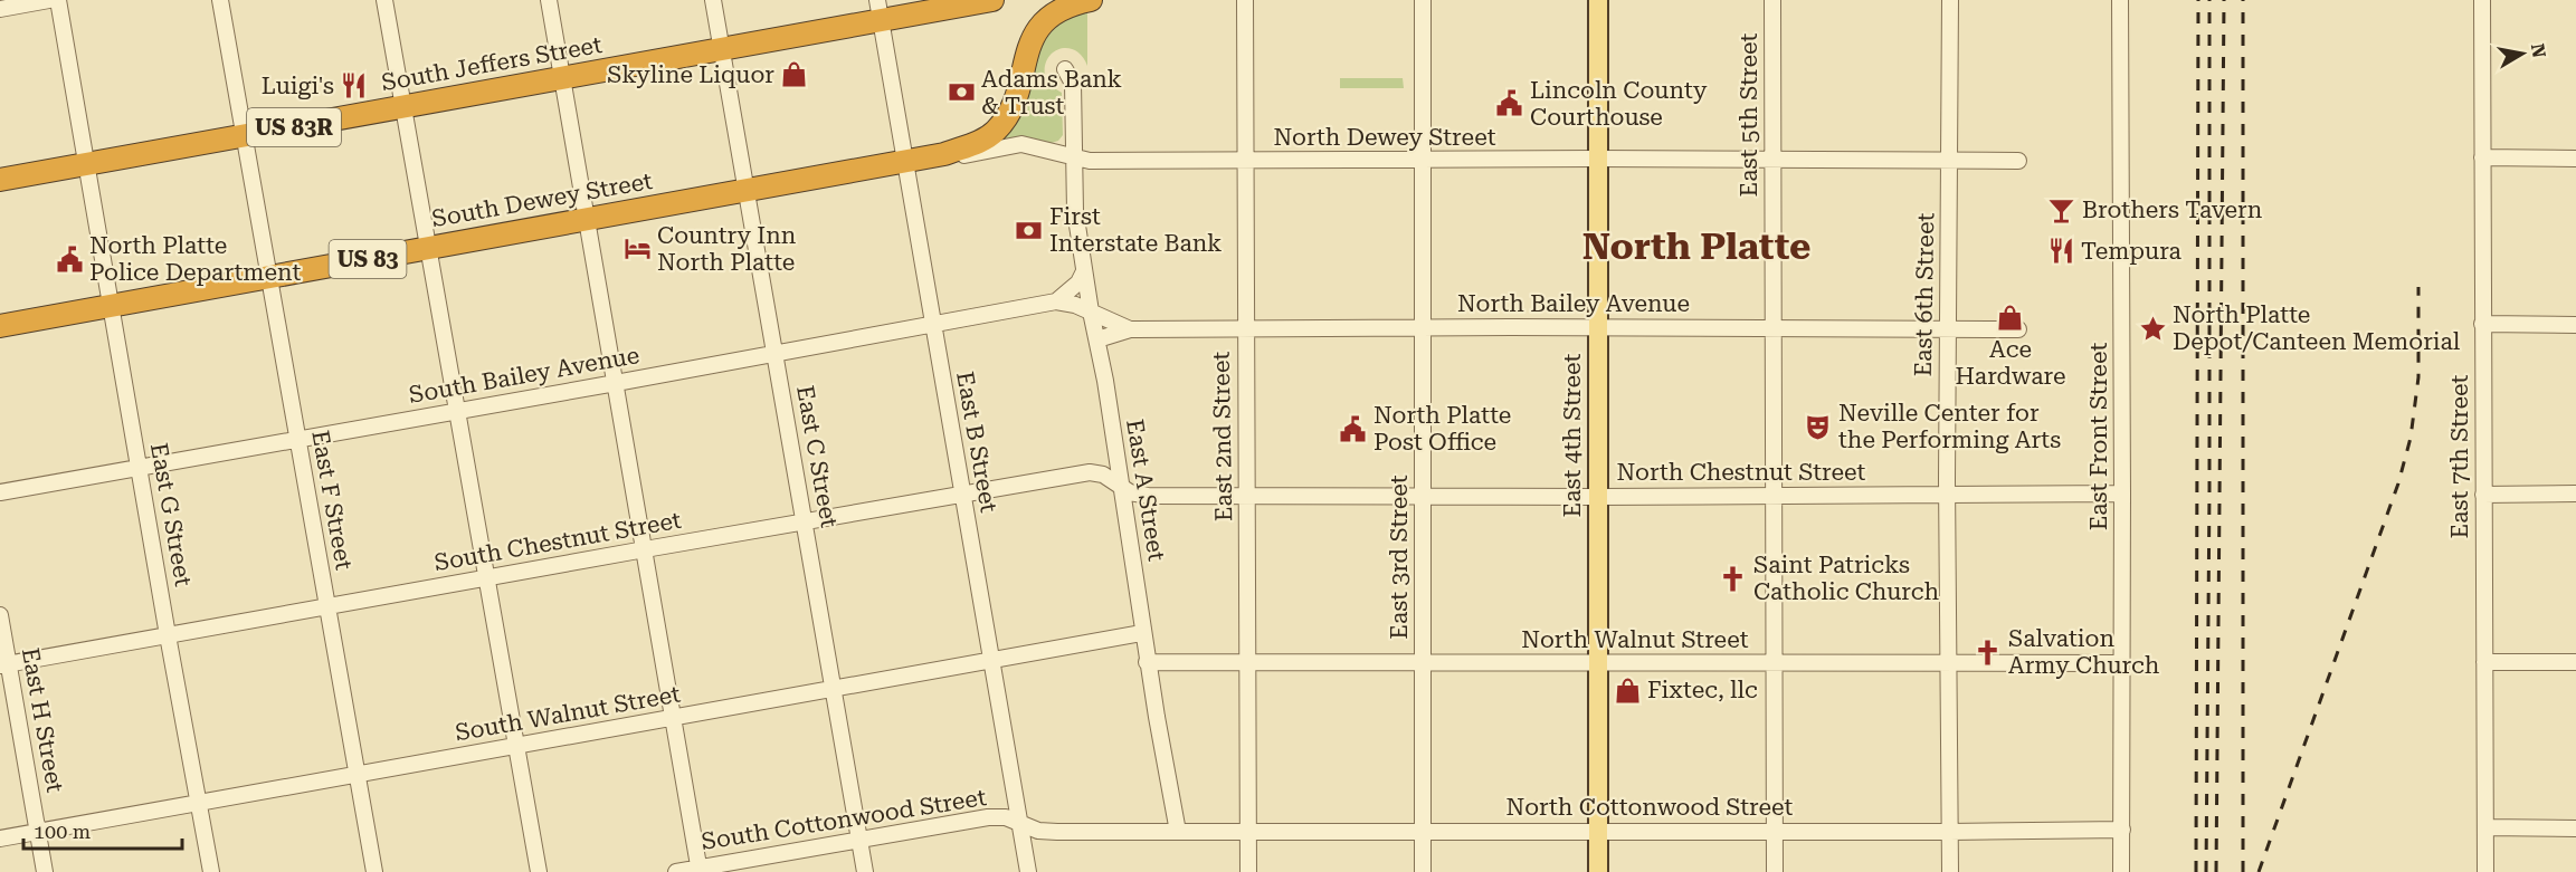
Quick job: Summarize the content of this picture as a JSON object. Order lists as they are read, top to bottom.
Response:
{
  "streets": {
    "highway": [
      "South Jeffers Street",
      "US 83R",
      "South Dewey Street",
      "US 83"
    ],
    "main road": ["East 4th Street"],
    "street": [
      "East 5th Street",
      "North Dewey Street",
      "East 6th Street",
      "North Bailey Avenue",
      "South Bailey Avenue",
      "East 2nd Street",
      "East Front Street",
      "East B Street",
      "East C Street",
      "East 7th Street",
      "North Chestnut Street",
      "East A Street",
      "East F Street",
      "East G Street",
      "South Chestnut Street",
      "East 3rd Street",
      "North Walnut Street",
      "South Walnut Street",
      "East H Street",
      "North Cottonwood Street",
      "South Cottonwood Street"
    ]
  },
  "crossings": [
    ["South Jeffers Street", "East B Street"],
    ["South Jeffers Street", "East C Street"],
    ["South Jeffers Street", "East F Street"],
    ["South Jeffers Street", "East G Street"],
    ["East 5th Street", "North Dewey Street"],
    ["East 5th Street", "North Bailey Avenue"],
    ["East 5th Street", "North Chestnut Street"],
    ["East 5th Street", "North Walnut Street"],
    ["East 5th Street", "North Cottonwood Street"],
    ["North Dewey Street", "South Dewey Street"],
    ["North Dewey Street", "East 6th Street"],
    ["North Dewey Street", "East 4th Street"],
    ["North Dewey Street", "East 2nd Street"],
    ["North Dewey Street", "East A Street"],
    ["North Dewey Street", "East 3rd Street"],
    ["South Dewey Street", "East B Street"],
    ["South Dewey Street", "East C Street"],
    ["South Dewey Street", "East A Street"],
    ["South Dewey Street", "East F Street"],
    ["South Dewey Street", "East G Street"],
    ["East 6th Street", "North Bailey Avenue"],
    ["East 6th Street", "North Chestnut Street"],
    ["East 6th Street", "North Walnut Street"],
    ["East 6th Street", "North Cottonwood Street"],
    ["North Bailey Avenue", "South Bailey Avenue"],
    ["North Bailey Avenue", "East 4th Street"],
    ["North Bailey Avenue", "East 2nd Street"],
    ["North Bailey Avenue", "East A Street"],
    ["North Bailey Avenue", "East 3rd Street"],
    ["South Bailey Avenue", "East B Street"],
    ["South Bailey Avenue", "East C Street"],
    ["South Bailey Avenue", "East A Street"],
    ["South Bailey Avenue", "East F Street"],
    ["South Bailey Avenue", "East G Street"],
    ["East 4th Street", "North Chestnut Street"],
    ["East 4th Street", "North Walnut Street"],
    ["East 4th Street", "North Cottonwood Street"],
    ["East 2nd Street", "North Chestnut Street"],
    ["East 2nd Street", "North Walnut Street"],
    ["East 2nd Street", "North Cottonwood Street"],
    ["East Front Street", "North Chestnut Street"],
    ["East Front Street", "North Walnut Street"],
    ["East Front Street", "North Cottonwood Street"],
    ["East B Street", "South Chestnut Street"],
    ["East B Street", "South Walnut Street"],
    ["East B Street", "South Cottonwood Street"],
    ["East C Street", "South Chestnut Street"],
    ["East C Street", "South Walnut Street"],
    ["East C Street", "South Cottonwood Street"],
    ["North Chestnut Street", "East A Street"],
    ["North Chestnut Street", "South Chestnut Street"],
    ["North Chestnut Street", "East 3rd Street"],
    ["East A Street", "South Chestnut Street"],
    ["East A Street", "North Walnut Street"],
    ["East A Street", "South Walnut Street"],
    ["East A Street", "North Cottonwood Street"],
    ["East A Street", "South Cottonwood Street"],
    ["East F Street", "South Chestnut Street"],
    ["East F Street", "South Walnut Street"],
    ["East G Street", "South Chestnut Street"],
    ["East G Street", "South Walnut Street"],
    ["South Chestnut Street", "East H Street"],
    ["East 3rd Street", "North Walnut Street"],
    ["East 3rd Street", "North Cottonwood Street"],
    ["South Walnut Street", "East H Street"],
    ["North Cottonwood Street", "South Cottonwood Street"]
  ],
  "districts": ["North Platte"],
  "places": {
    "shop": ["Skyline Liquor", "Ace Hardware", "Fixtec, llc"],
    "restaurant": ["Luigi's", "Tempura"],
    "bank": ["Adams Bank & Trust", "First Interstate Bank"],
    "public building": ["Lincoln County Courthouse", "North Platte Police Department", "North Platte Post Office"],
    "bar": ["Brothers Tavern"],
    "hotel": ["Country Inn North Platte"],
    "place": ["North Platte Depot/Canteen Memorial"],
    "theatre": ["Neville Center for the Performing Arts"],
    "church": ["Saint Patricks Catholic Church", "Salvation Army Church"]
  },
  "scale_bar": "100 m",
  "north": "right"
}
